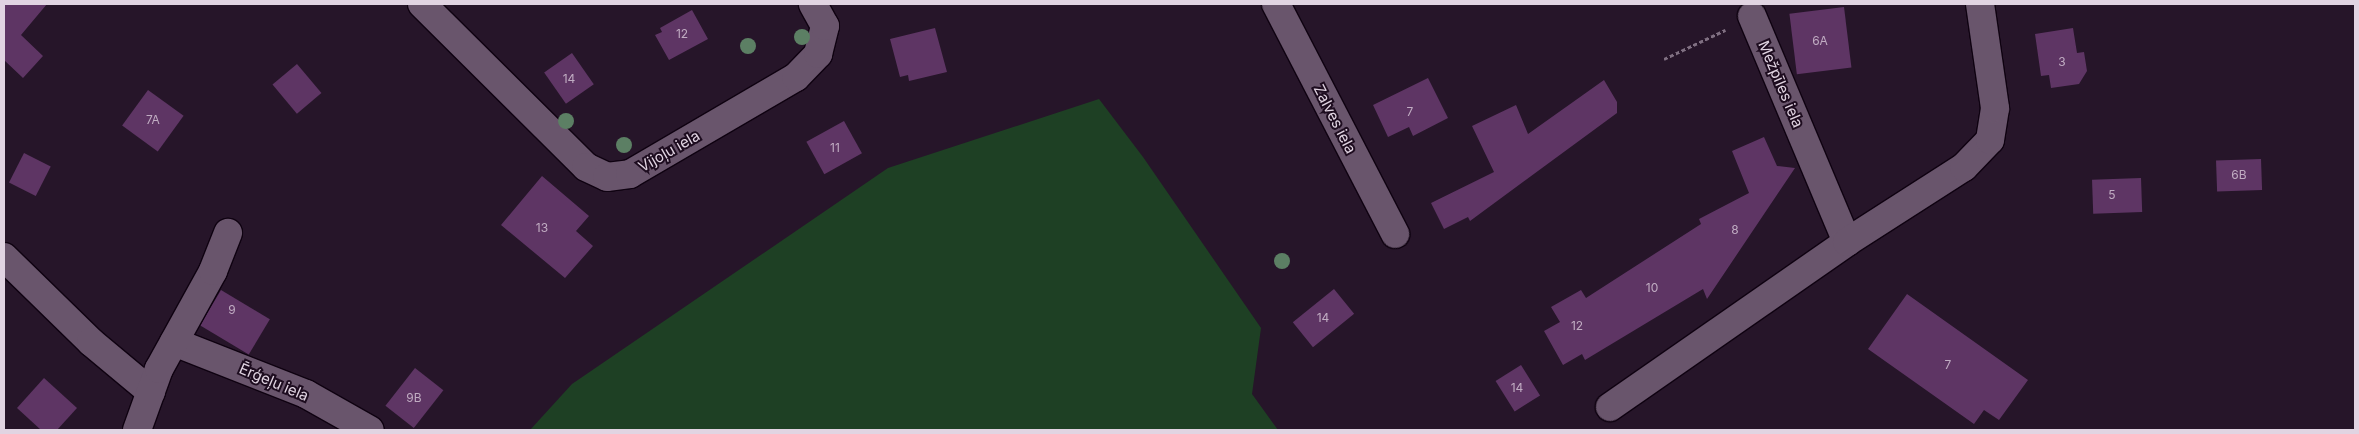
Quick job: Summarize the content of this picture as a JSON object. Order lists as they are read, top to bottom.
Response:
{
  "streets": {
    "street": [
      "Mežpīles iela",
      "Zalves iela",
      "Vijoļu iela",
      "Ērģeļu iela"
    ]
  },
  "house_numbers": [
    "12",
    "6A",
    "3",
    "14",
    "7",
    "7A",
    "11",
    "6B",
    "5",
    "13",
    "8",
    "10",
    "9",
    "14",
    "12",
    "7",
    "14",
    "9B"
  ]
}
